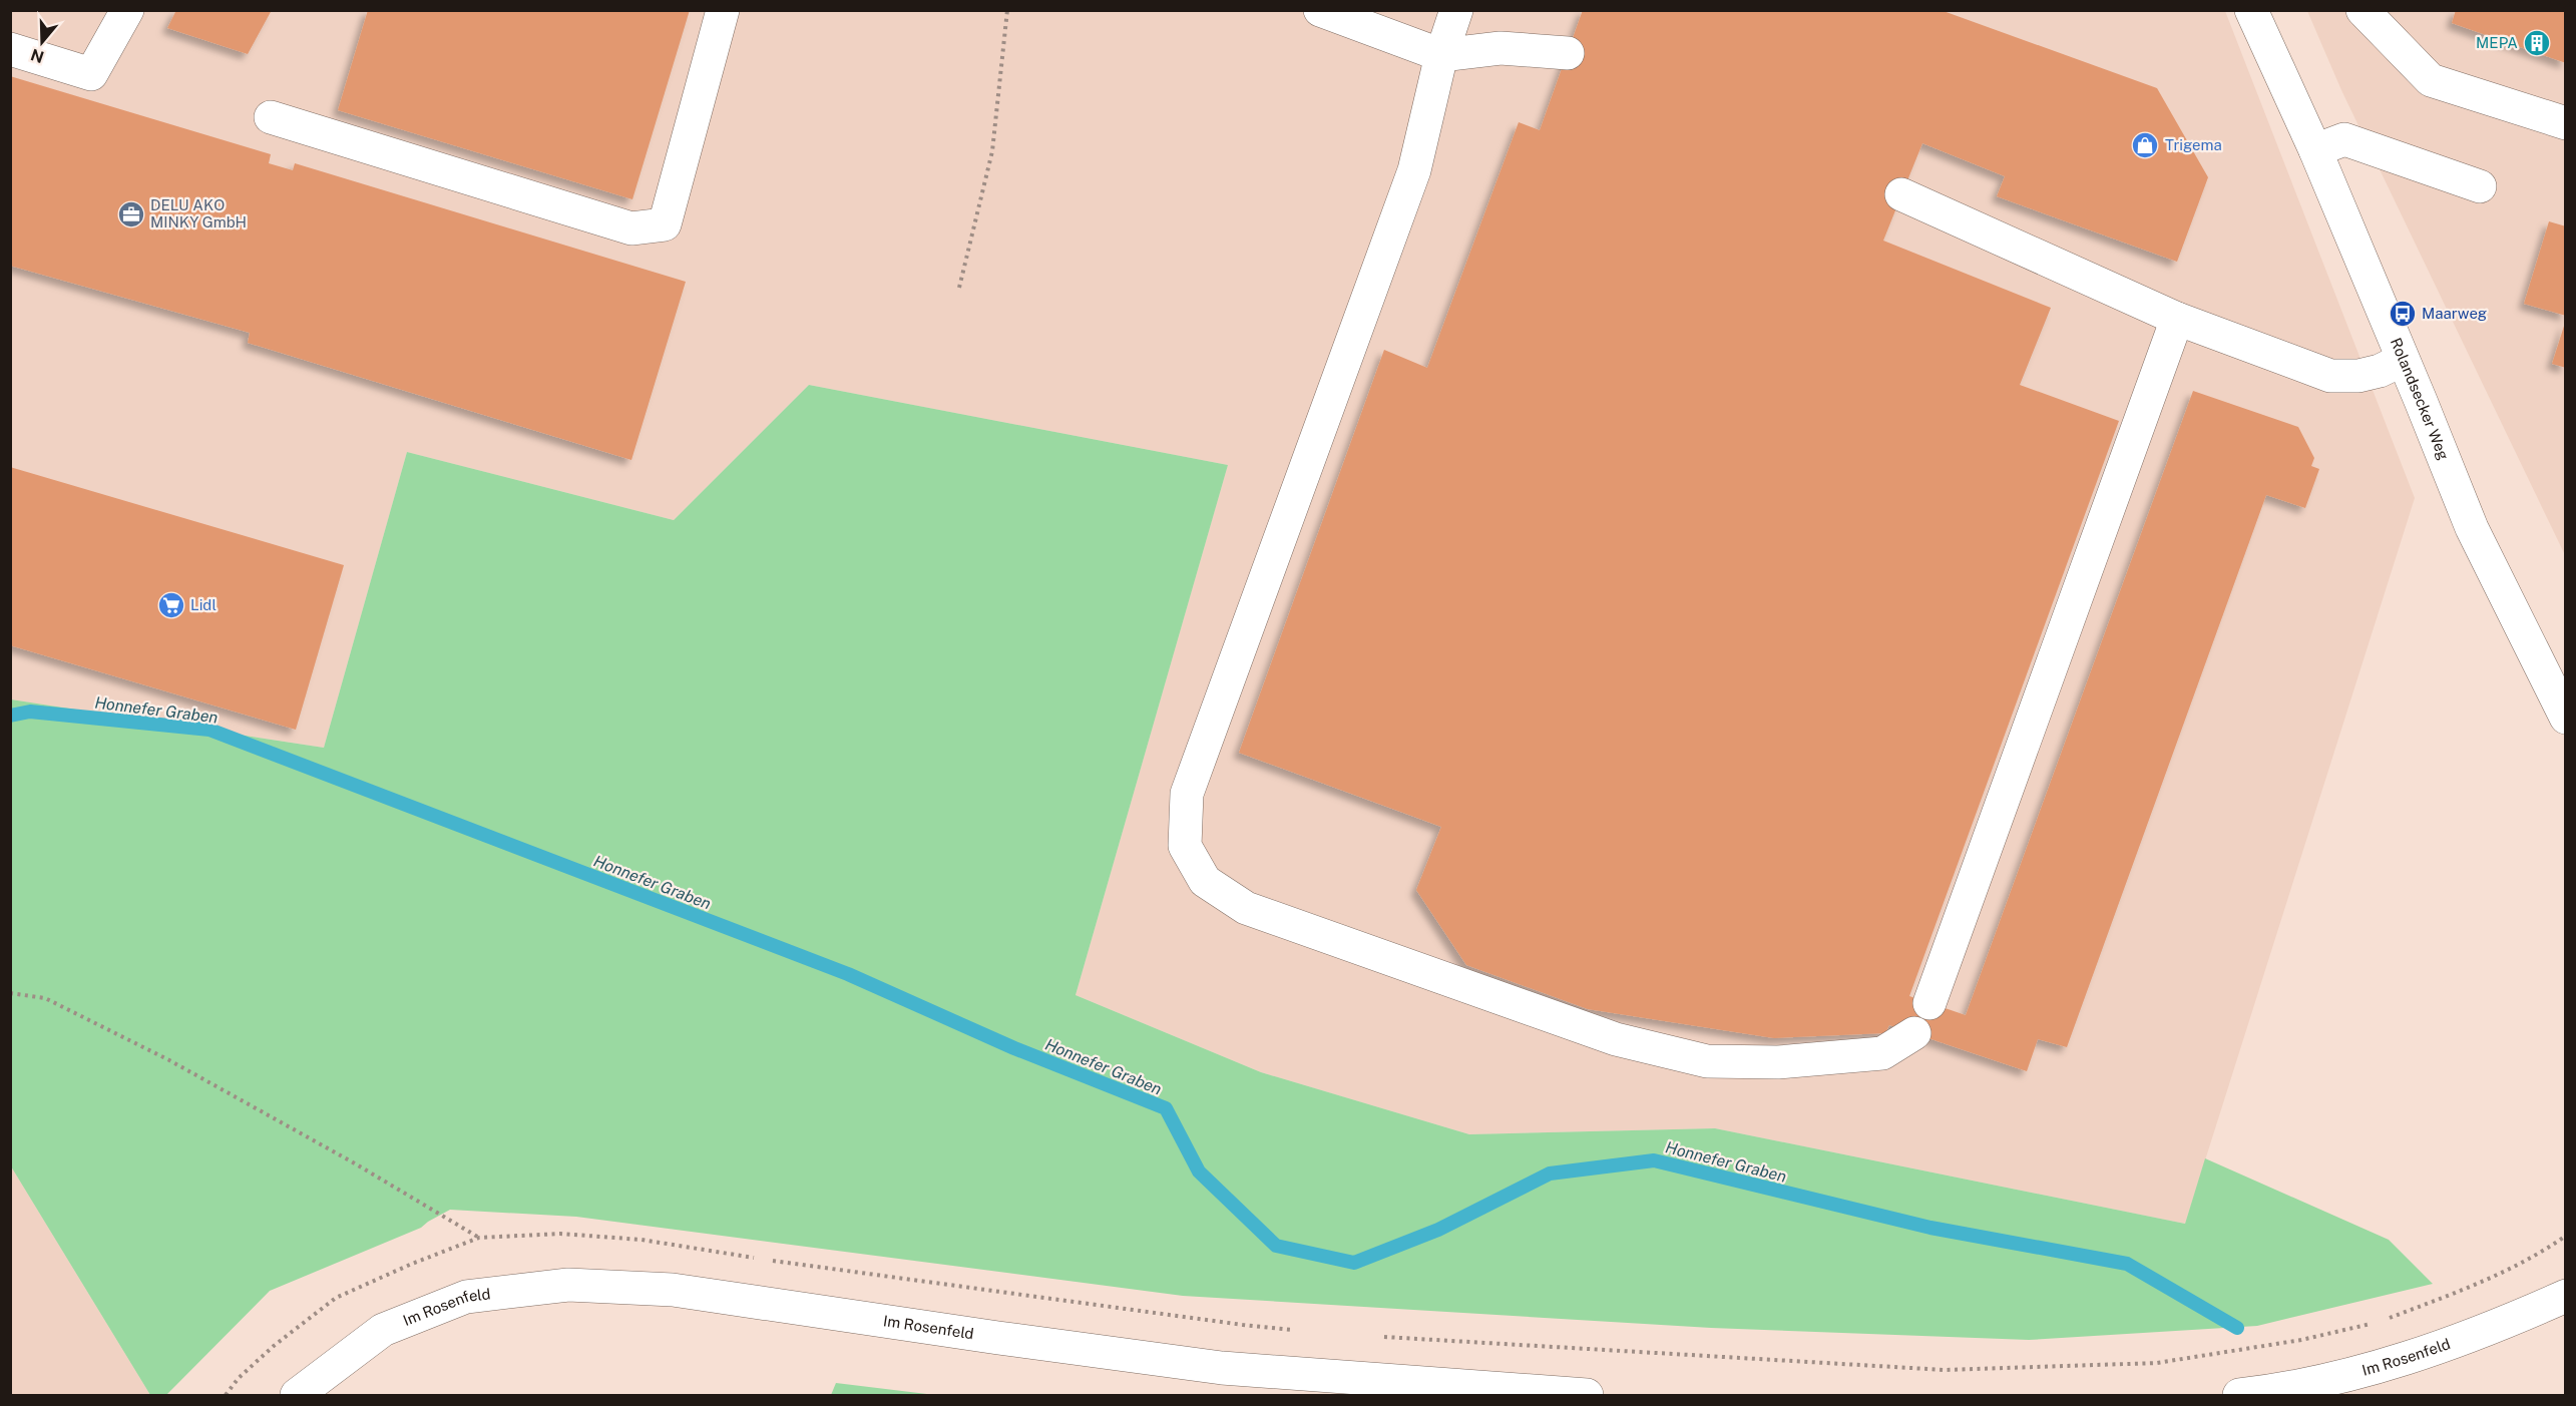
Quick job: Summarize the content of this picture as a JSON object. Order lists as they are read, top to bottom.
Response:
{
  "streets": {
    "street": ["Rolandsecker Weg", "Im Rosenfeld"]
  },
  "water": ["Honnefer Graben"],
  "places": {
    "building": ["MEPA"],
    "shop": ["Trigema"],
    "office": ["DELU AKO MINKY GmbH"],
    "bus stop": ["Maarweg"],
    "supermarket": ["Lidl"]
  },
  "north": "bottom"
}
